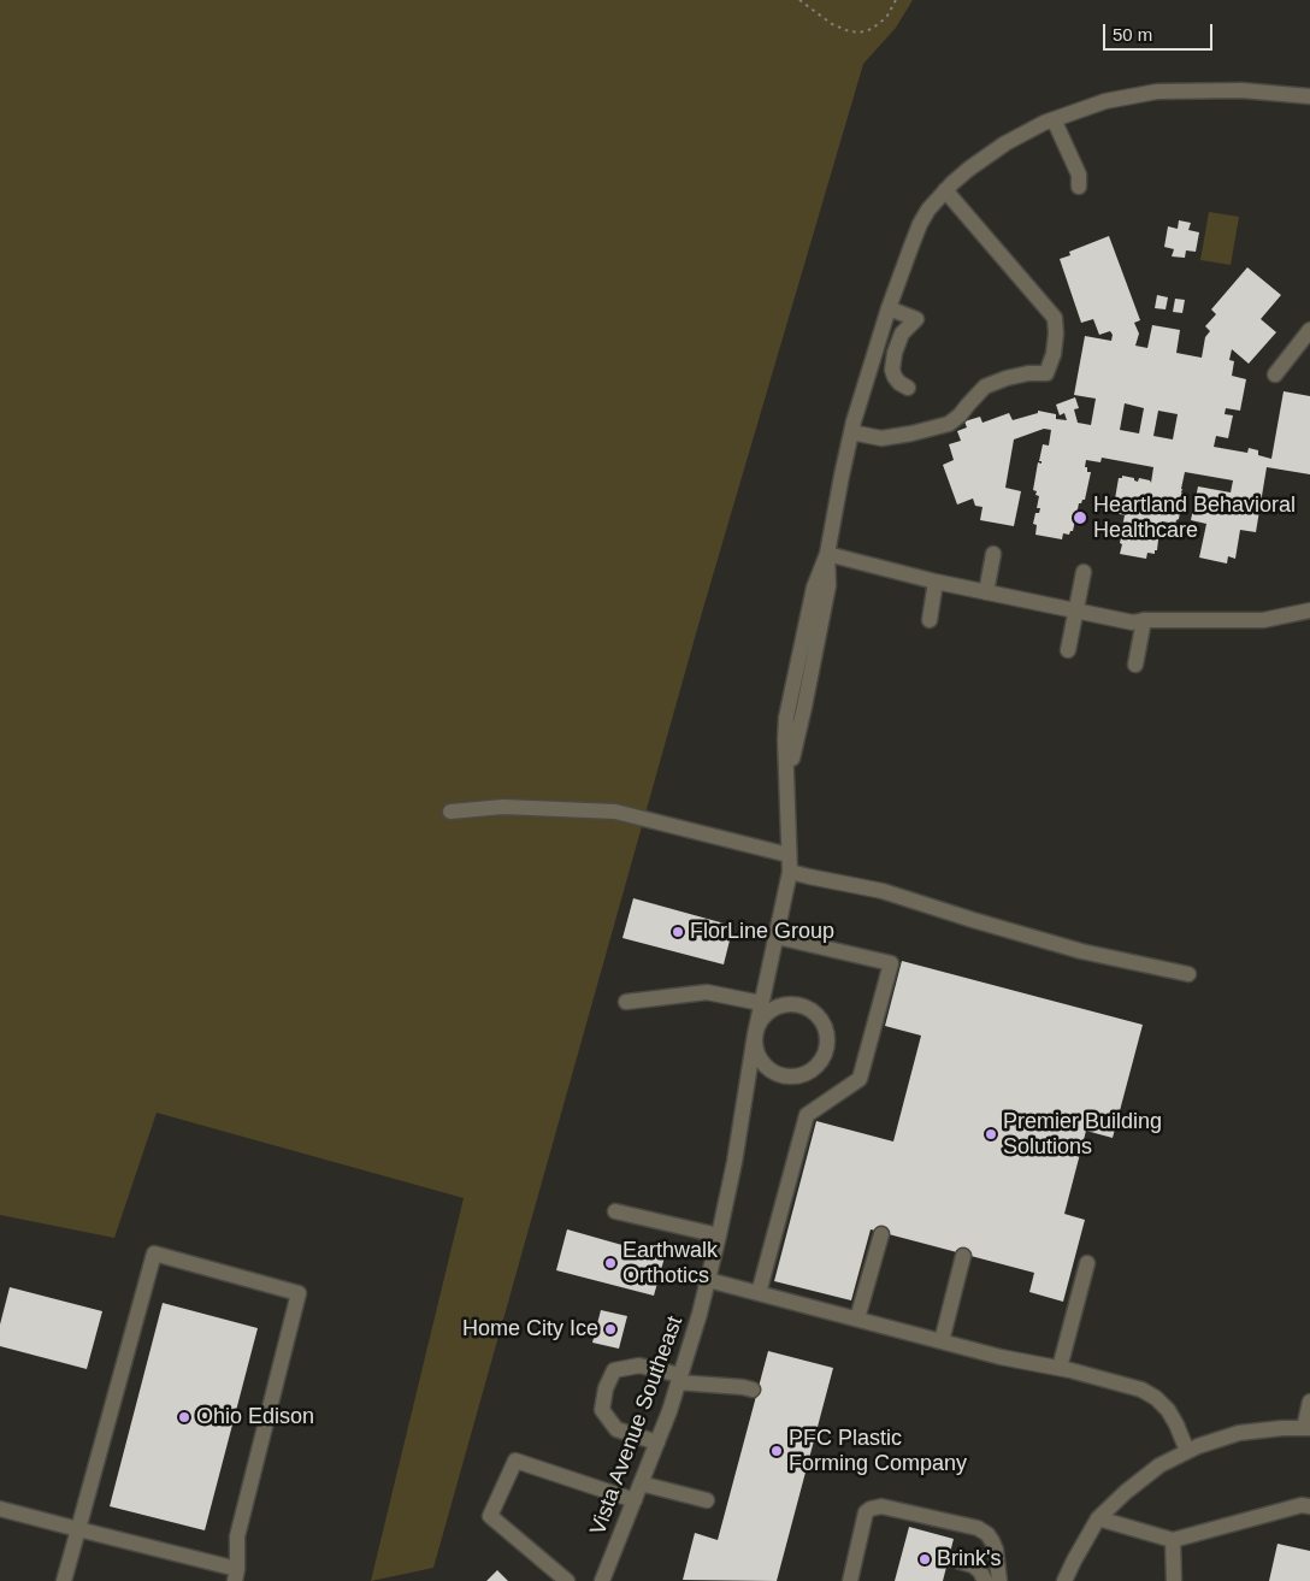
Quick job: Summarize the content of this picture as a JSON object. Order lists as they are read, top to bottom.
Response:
{
  "streets": {
    "street": ["Vista Avenue Southeast"]
  },
  "places": [
    "Heartland Behavioral Healthcare",
    "FlorLine Group",
    "Premier Building Solutions",
    "Earthwalk Orthotics",
    "Home City Ice",
    "Ohio Edison",
    "PFC Plastic Forming Company",
    "Brink's"
  ],
  "scale_bar": "50 m"
}
